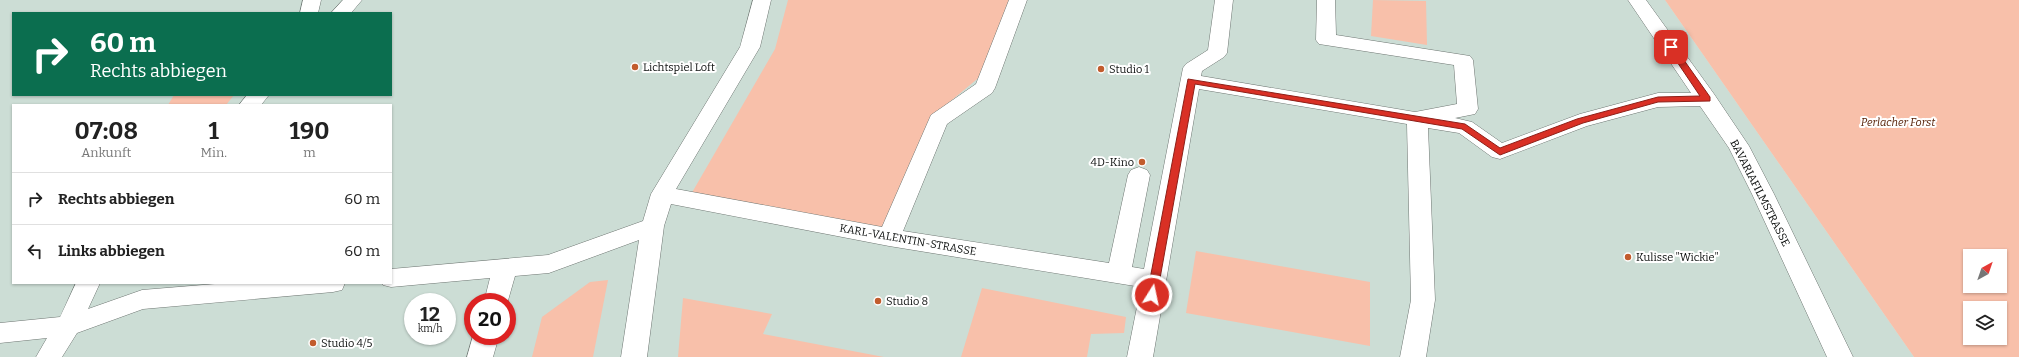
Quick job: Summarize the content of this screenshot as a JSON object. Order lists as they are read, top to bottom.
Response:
{
  "streets": {
    "street": ["BAVARIAFILMSTRASSE", "KARL-VALENTIN-STRASSE"]
  },
  "parks": ["Perlacher Forst"],
  "places": [
    "Lichtspiel Loft",
    "Studio 1",
    "4D-Kino",
    "Kulisse \"Wickie\"",
    "Studio 8",
    "Studio 4/5"
  ],
  "north": "top right",
  "page": {
    "turn": ["60 m", "Rechts abbiegen"],
    "eta": [
      "07:08",
      "Ankunft",
      "1",
      "Min.",
      "190",
      "m"
    ],
    "list": [
      {
        "name": "Rechts abbiegen",
        "value": "60 m"
      },
      {
        "name": "Links abbiegen",
        "value": "60 m"
      }
    ],
    "speed": "12 km/h",
    "limit": "20"
  }
}
